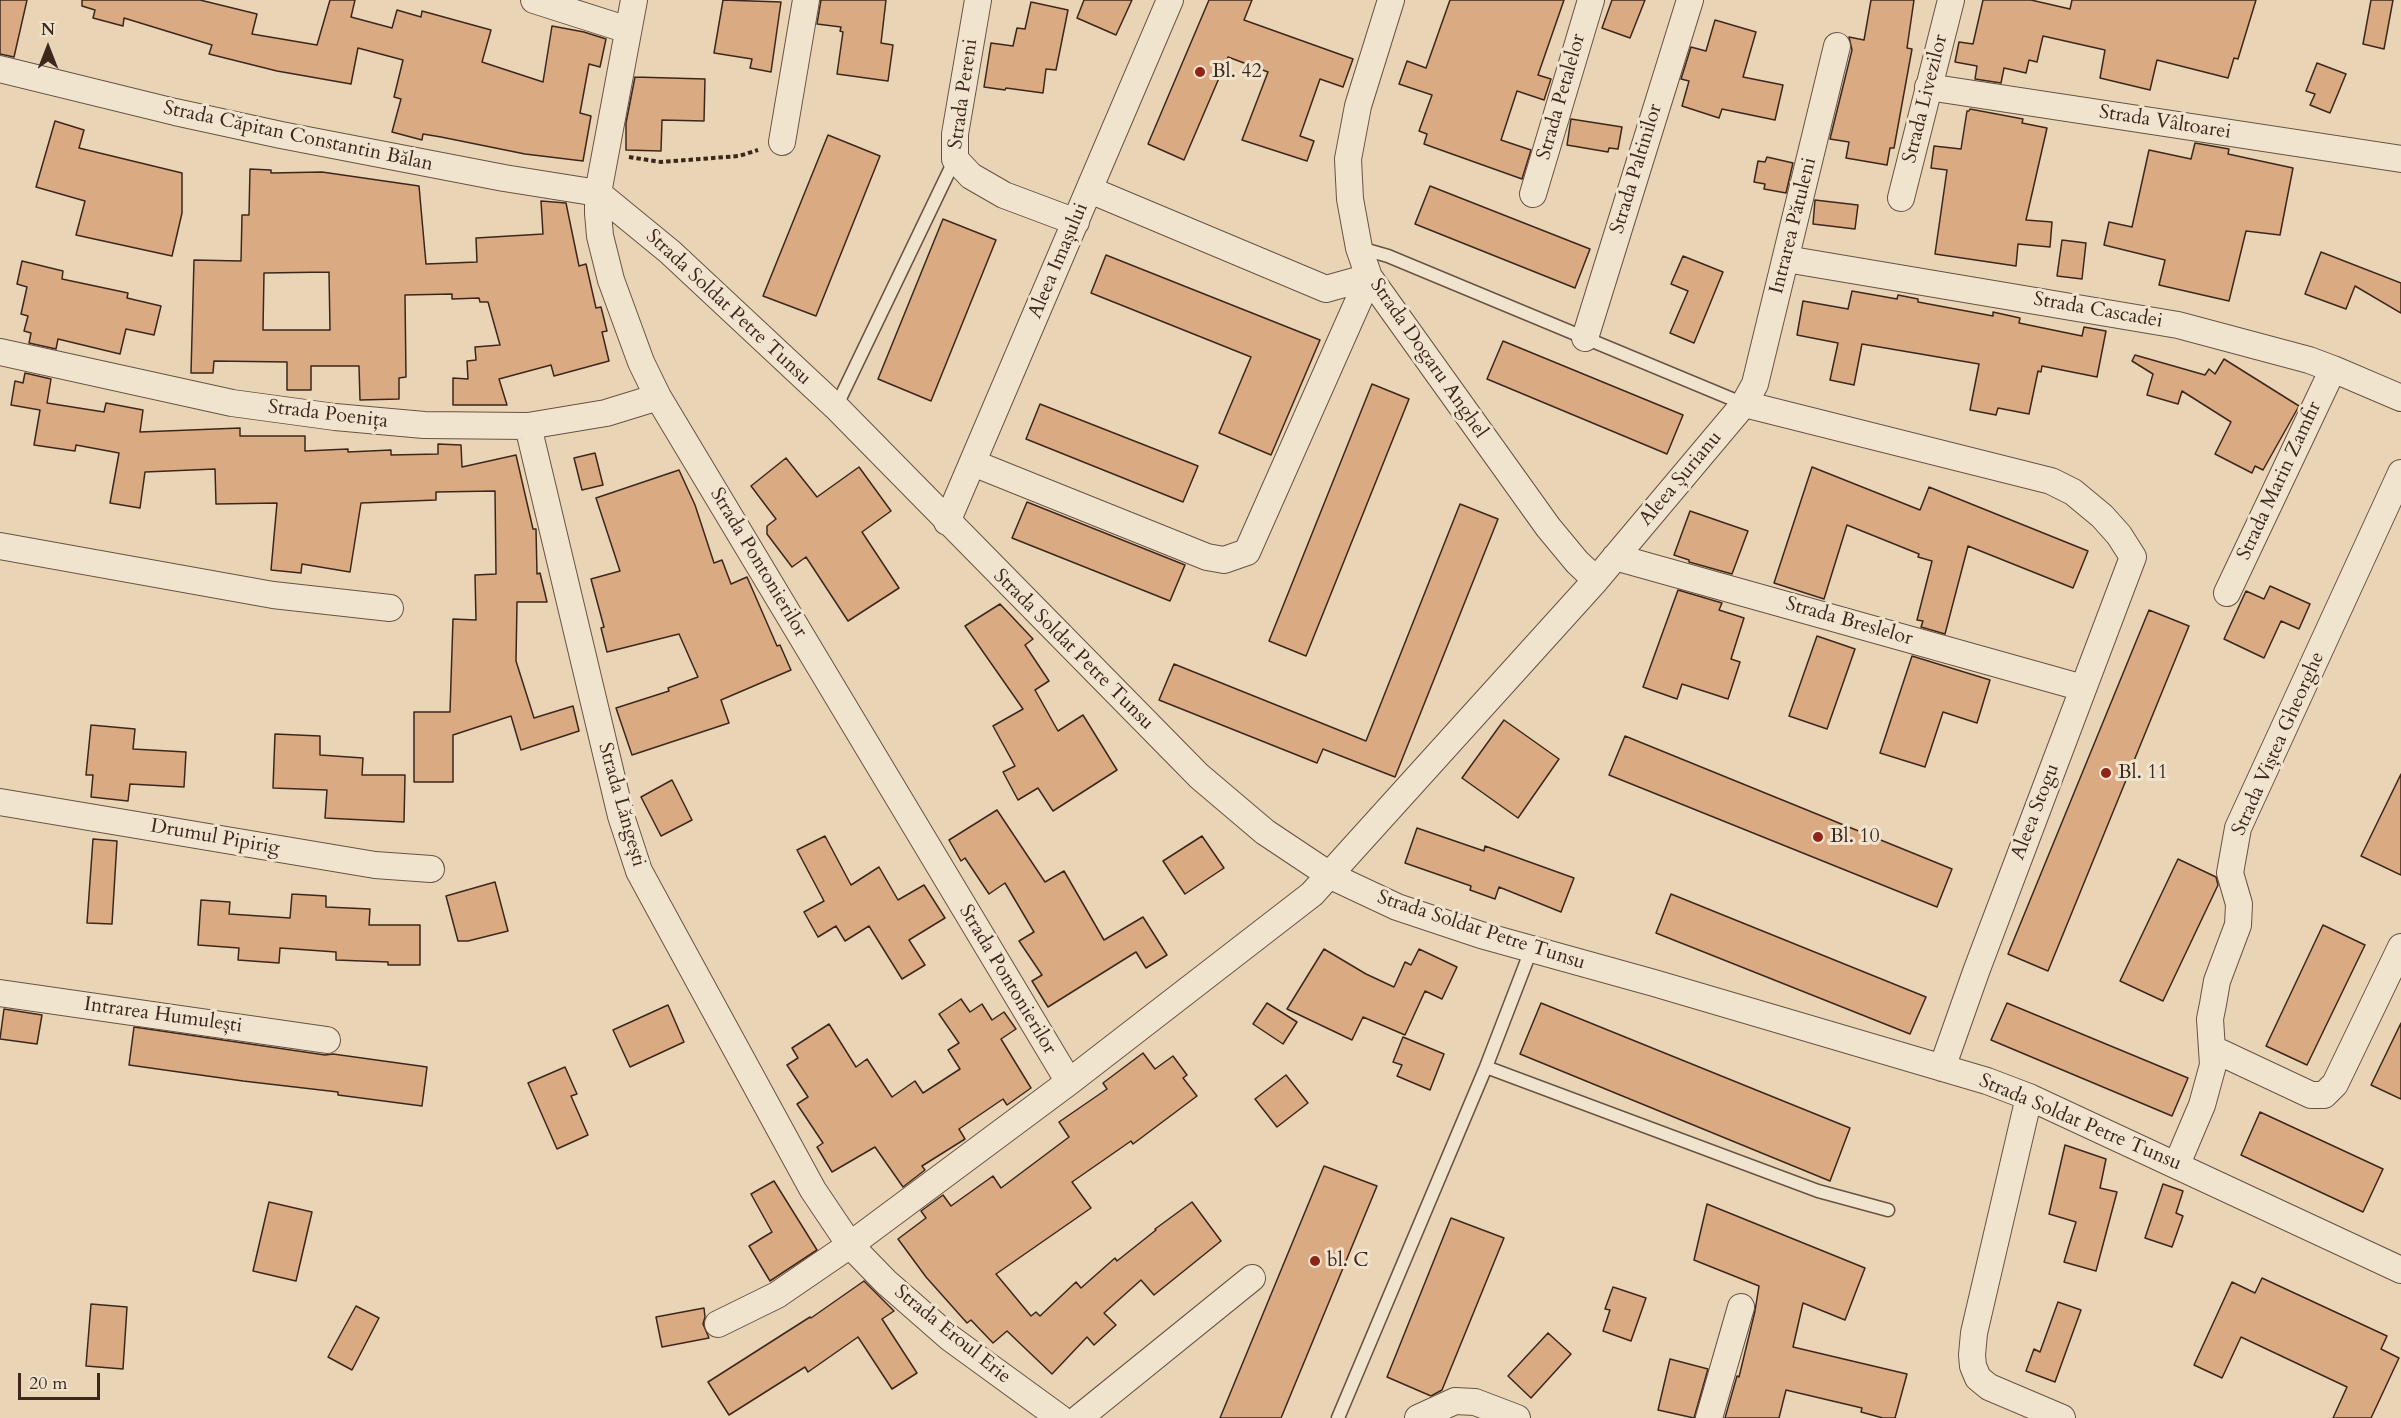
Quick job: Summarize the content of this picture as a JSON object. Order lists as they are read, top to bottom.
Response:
{
  "streets": {
    "street": [
      "Strada Pereni",
      "Strada Petalelor",
      "Strada Livezilor",
      "Strada Vâltoarei",
      "Strada Căpitan Constantin Bălan",
      "Strada Paltinilor",
      "Intrarea Pătuleni",
      "Aleea Imașului",
      "Strada Soldat Petre Tunsu",
      "Strada Cascadei",
      "Strada Dogaru Anghel",
      "Strada Poenița",
      "Aleea Șurianu",
      "Strada Marin Zamfir",
      "Strada Pontonierilor",
      "Strada Breslelor",
      "Strada Viștea Gheorghe",
      "Strada Lăngești",
      "Aleea Stogu",
      "Drumul Pipirig",
      "Intrarea Humulești",
      "Strada Eroul Erie"
    ]
  },
  "crossings": [
    ["Strada Pereni", "Aleea Imașului"],
    ["Strada Livezilor", "Strada Vâltoarei"],
    ["Strada Căpitan Constantin Bălan", "Strada Soldat Petre Tunsu"],
    ["Strada Căpitan Constantin Bălan", "Strada Pontonierilor"],
    ["Intrarea Pătuleni", "Strada Cascadei"],
    ["Intrarea Pătuleni", "Aleea Șurianu"],
    ["Intrarea Pătuleni", "Aleea Stogu"],
    ["Aleea Imașului", "Strada Soldat Petre Tunsu"],
    ["Strada Soldat Petre Tunsu", "Aleea Șurianu"],
    ["Strada Soldat Petre Tunsu", "Strada Pontonierilor"],
    ["Strada Soldat Petre Tunsu", "Strada Viștea Gheorghe"],
    ["Strada Soldat Petre Tunsu", "Aleea Stogu"],
    ["Strada Cascadei", "Strada Marin Zamfir"],
    ["Strada Dogaru Anghel", "Aleea Șurianu"],
    ["Strada Poenița", "Strada Pontonierilor"],
    ["Strada Poenița", "Strada Lăngești"],
    ["Aleea Șurianu", "Strada Breslelor"],
    ["Aleea Șurianu", "Aleea Stogu"],
    ["Strada Breslelor", "Aleea Stogu"],
    ["Strada Lăngești", "Strada Eroul Erie"]
  ],
  "places": [
    "Bl. 42",
    "Bl. 11",
    "Bl. 10",
    "bl. C"
  ],
  "scale_bar": "20 m",
  "north": "top"
}
